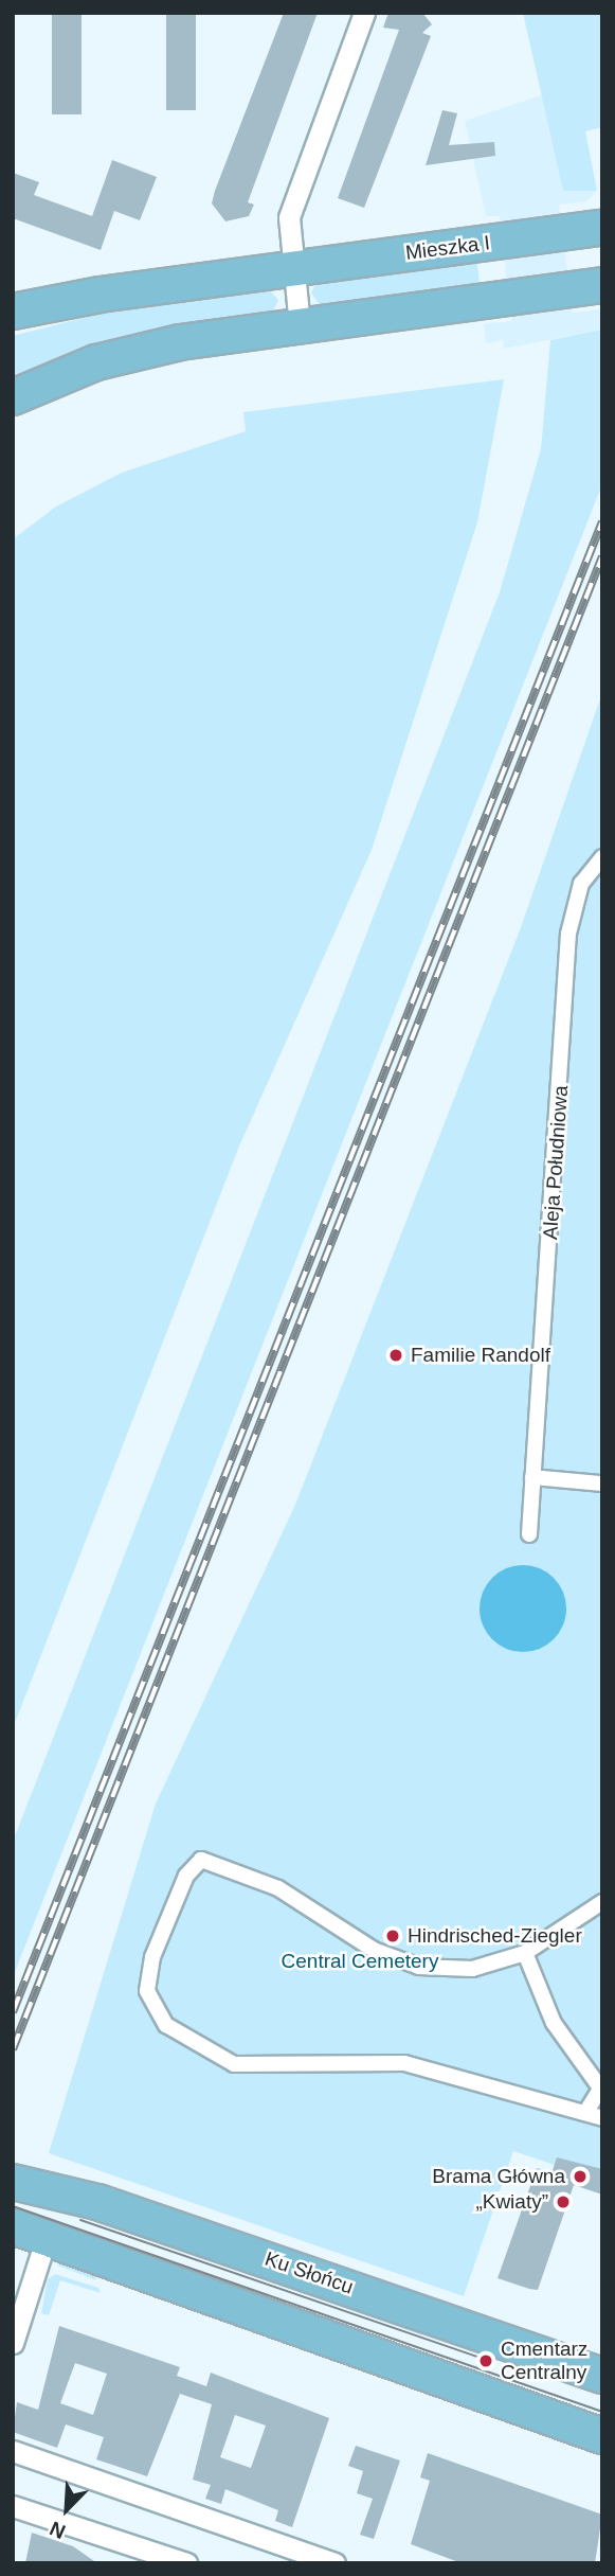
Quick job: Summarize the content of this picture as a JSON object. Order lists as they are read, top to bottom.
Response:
{
  "streets": {
    "main road": ["Mieszka I", "Ku Słońcu"],
    "street": ["Aleja Południowa"]
  },
  "parks": ["Central Cemetery"],
  "places": [
    "Familie Randolf",
    "Hindrisched-Ziegler",
    "Brama Główna",
    "„Kwiaty”",
    "Cmentarz Centralny"
  ],
  "north": "bottom left"
}
